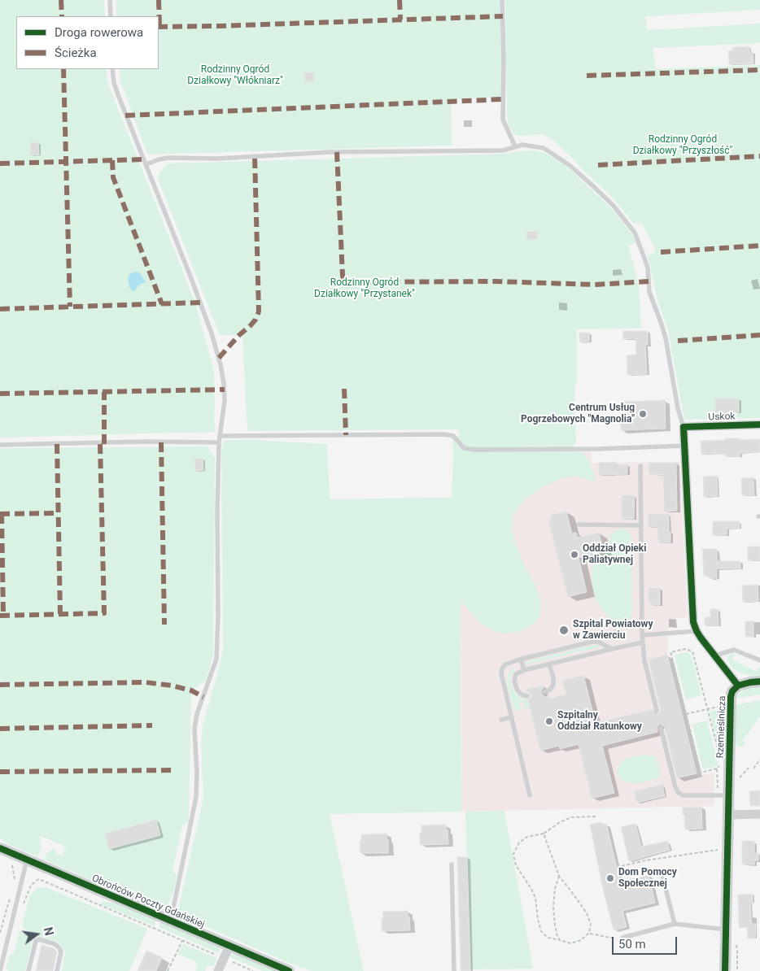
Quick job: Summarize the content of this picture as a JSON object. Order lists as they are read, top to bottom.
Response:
{
  "streets": {
    "street": ["Uskok", "Rzemieślnicza", "Obrońców Poczty Gdańskiej"]
  },
  "crossings": [
    ["Uskok", "Rzemieślnicza"]
  ],
  "parks": ["Rodzinny Ogród Działkowy \"Włókniarz\"", "Rodzinny Ogród Działkowy \"Przyszłość\"", "Rodzinny Ogród Działkowy \"Przystanek\""],
  "places": [
    "Centrum Usług Pogrzebowych \"Magnolia\"",
    "Oddział Opieki Paliatywnej",
    "Szpital Powiatowy w Zawierciu",
    "Szpitalny Oddział Ratunkowy",
    "Dom Pomocy Społecznej"
  ],
  "legend": ["Droga rowerowa", "Ścieżka"],
  "scale_bar": "50 m",
  "north": "right"
}
